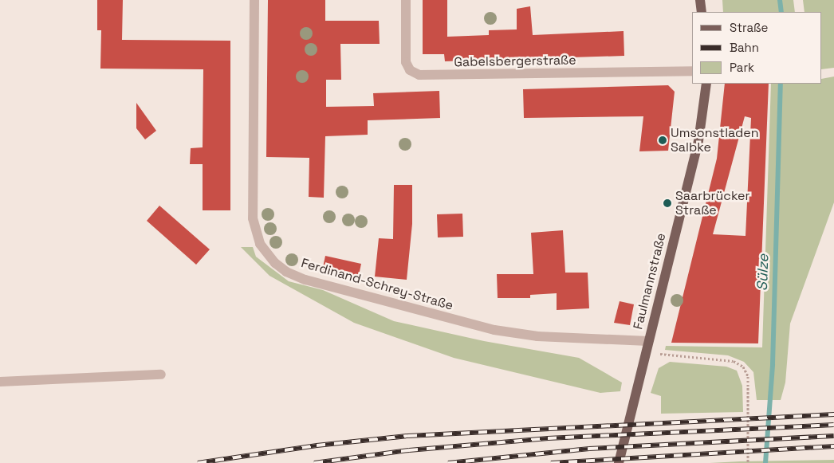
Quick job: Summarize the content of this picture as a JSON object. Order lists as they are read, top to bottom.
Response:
{
  "streets": {
    "main road": ["Faulmannstraße"],
    "street": ["Gabelsbergerstraße", "Ferdinand-Schrey-Straße"]
  },
  "crossings": [
    ["Faulmannstraße", "Ferdinand-Schrey-Straße"]
  ],
  "water": ["Sülze"],
  "places": ["Umsonstladen Salbke", "Saarbrücker Straße"],
  "legend": ["Straße", "Bahn", "Park"]
}
